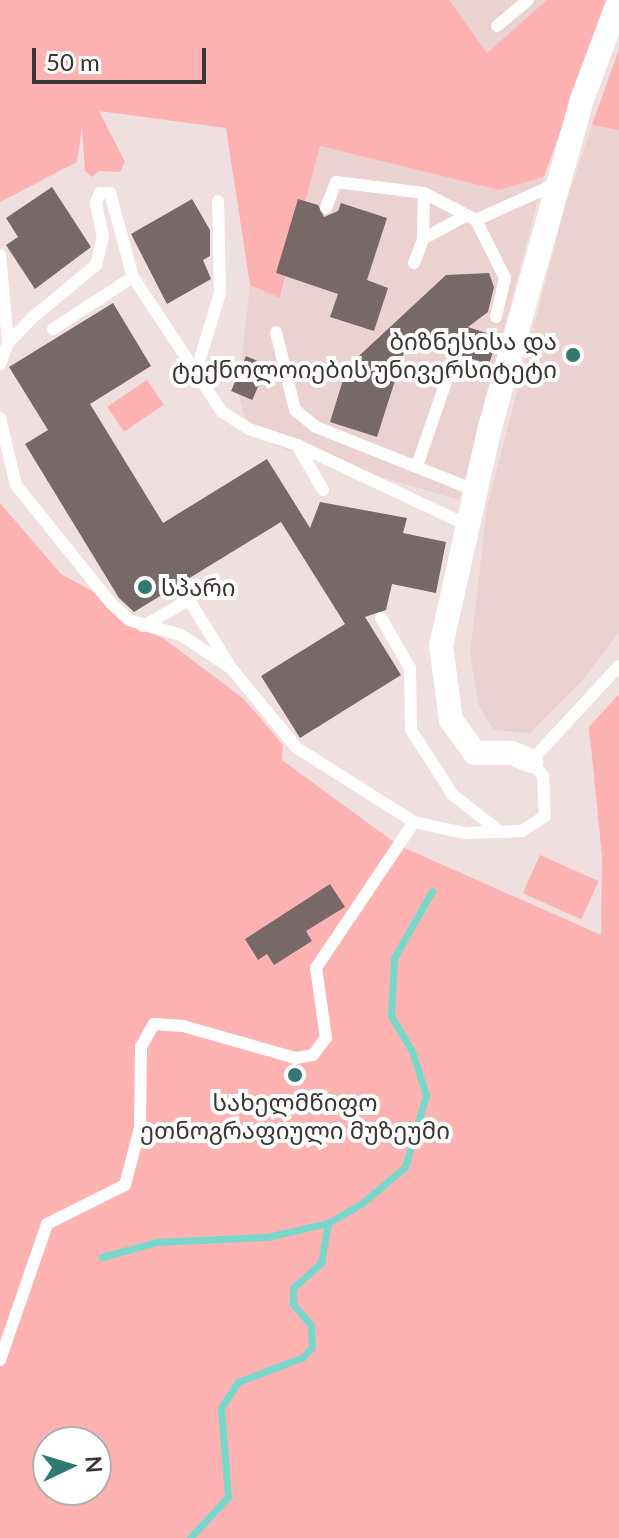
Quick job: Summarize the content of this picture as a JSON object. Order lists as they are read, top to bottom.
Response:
{
  "places": ["ბიზნესისა და ტექნოლოიების უნივერსიტეტი", "სპარი", "სახელმწიფო ეთნოგრაფიული მუზეუმი"],
  "scale_bar": "50 m",
  "north": "right"
}
